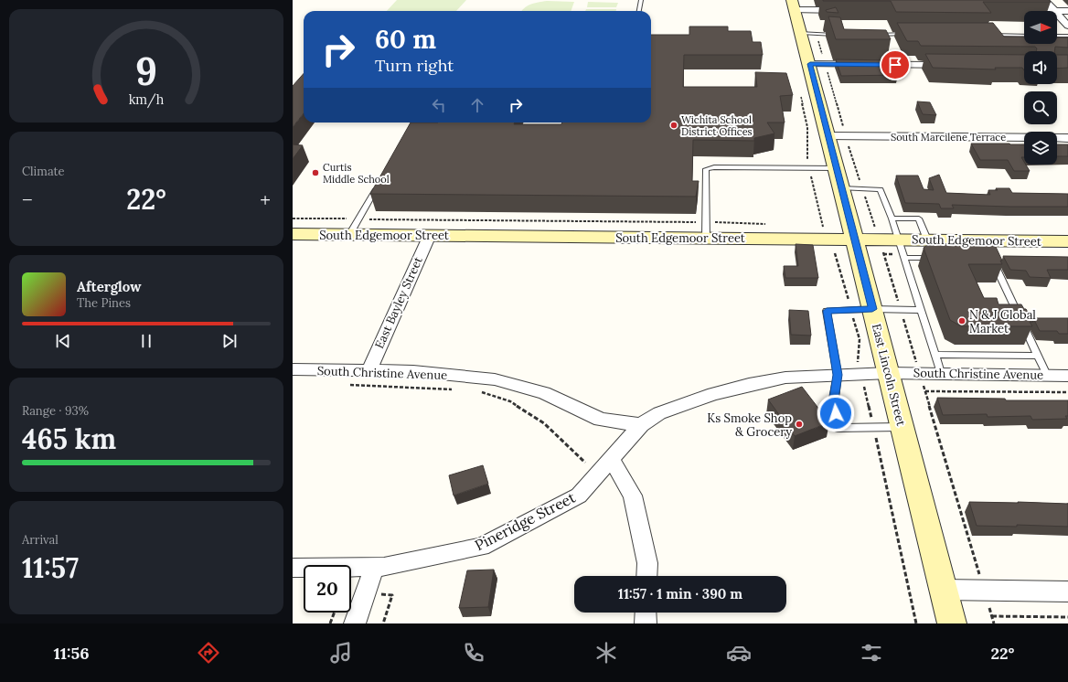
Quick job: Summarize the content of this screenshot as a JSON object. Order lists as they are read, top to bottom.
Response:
{
  "streets": {
    "street": [
      "South Marcilene Terrace",
      "South Edgemoor Street",
      "East Bayley Street",
      "South Christine Avenue",
      "East Lincoln Street",
      "Pineridge Street"
    ]
  },
  "crossings": [
    ["South Marcilene Terrace", "East Lincoln Street"],
    ["South Edgemoor Street", "East Bayley Street"],
    ["South Edgemoor Street", "East Lincoln Street"],
    ["East Bayley Street", "South Christine Avenue"],
    ["South Christine Avenue", "East Lincoln Street"],
    ["South Christine Avenue", "Pineridge Street"]
  ],
  "places": [
    "Wichita School District Offices",
    "Curtis Middle School",
    "N & J Global Market",
    "Ks Smoke Shop & Grocery"
  ],
  "north": "right",
  "page": {
    "turn": ["60 m", "Turn right"],
    "tile": [
      "Climate",
      ["Range · 93%", "465 km"],
      ["Arrival", "11:57"]
    ],
    "heat": ["−", "22°", "+"],
    "song": ["Afterglow", "The Pines"],
    "limit": "20",
    "trip": "11:57 · 1 min · 390 m",
    "tabs": ["11:56", "22°"],
    "gauge": ["9", "km/h"]
  }
}
